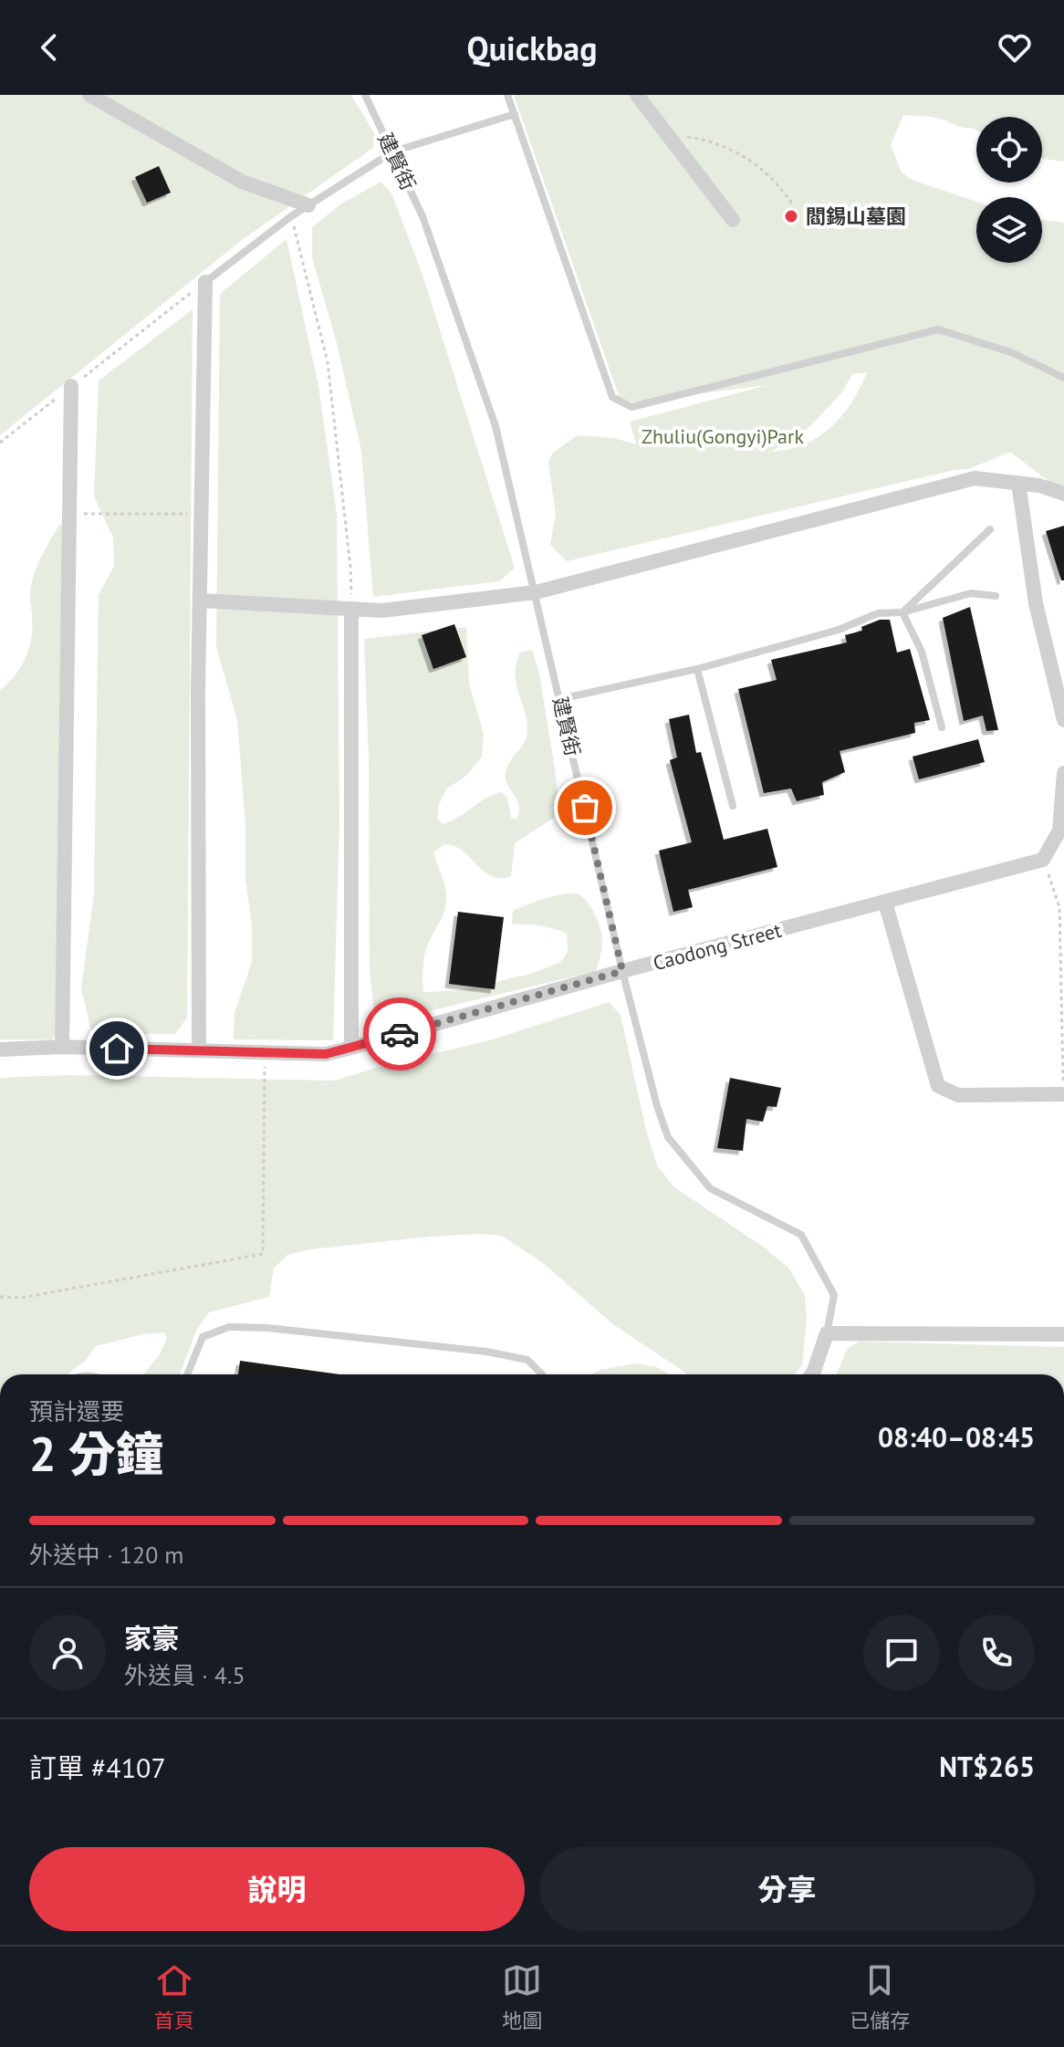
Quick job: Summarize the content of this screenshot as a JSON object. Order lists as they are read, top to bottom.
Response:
{
  "streets": {
    "street": ["建賢街", "Caodong Street"]
  },
  "crossings": [
    ["建賢街", "Caodong Street"]
  ],
  "parks": ["Zhuliu(Gongyi)Park"],
  "places": ["閻錫山墓園"],
  "page": {
    "header": "Quickbag",
    "heading": ["2 分鐘", "預計還要", "08:40–08:45"],
    "panel": [
      "家豪",
      "外送員 · 4.5",
      "訂單 #4107",
      "NT$265"
    ],
    "bar": "外送中 · 120 m",
    "buttons": ["說明", "分享"],
    "tabs": ["首頁", "地圖", "已儲存"]
  }
}
